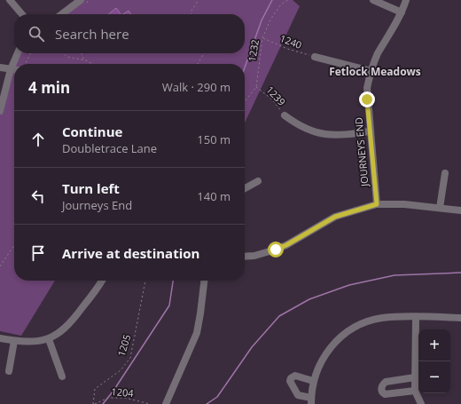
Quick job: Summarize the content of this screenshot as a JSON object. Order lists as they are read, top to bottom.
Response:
{
  "streets": {
    "street": ["JOURNEYS END"],
    "path": [
      "1240",
      "1232",
      "1239",
      "1205",
      "1204"
    ]
  },
  "crossings": [
    ["1240", "1232"],
    ["1232", "1239"],
    ["1205", "1204"]
  ],
  "districts": ["Fetlock Meadows"],
  "page": {
    "search": "Search here",
    "heading": ["4 min", "Walk · 290 m"],
    "list": [
      ["Continue", "Doubletrace Lane", "150 m"],
      ["Turn left", "Journeys End", "140 m"],
      "Arrive at destination"
    ],
    "map_buttons": ["+", "−"]
  }
}
